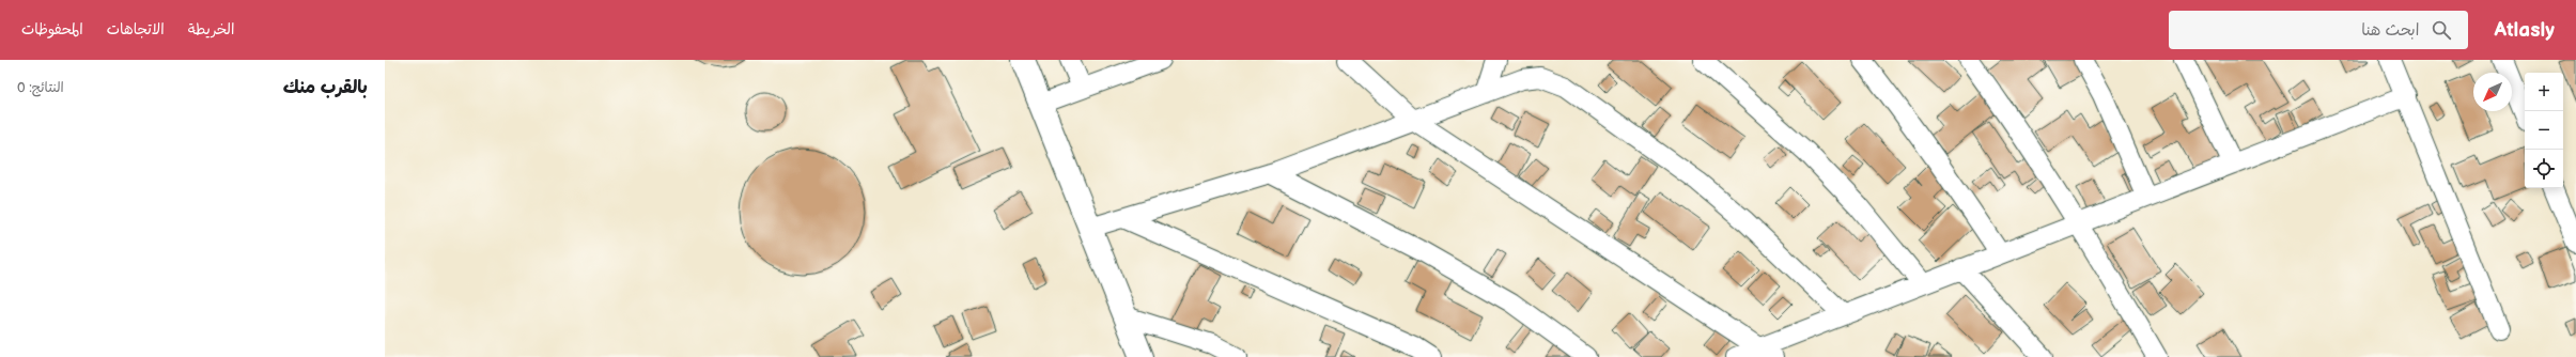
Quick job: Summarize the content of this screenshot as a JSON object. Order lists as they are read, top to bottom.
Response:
{
  "north": "bottom left",
  "page": {
    "header": "Atlasly",
    "search": "ابحث هنا",
    "nav": ["الخريطة", "الاتجاهات", "المحفوظات"],
    "heading": ["بالقرب منك", "النتائج: 0"],
    "map_buttons": ["+", "−"]
  }
}
